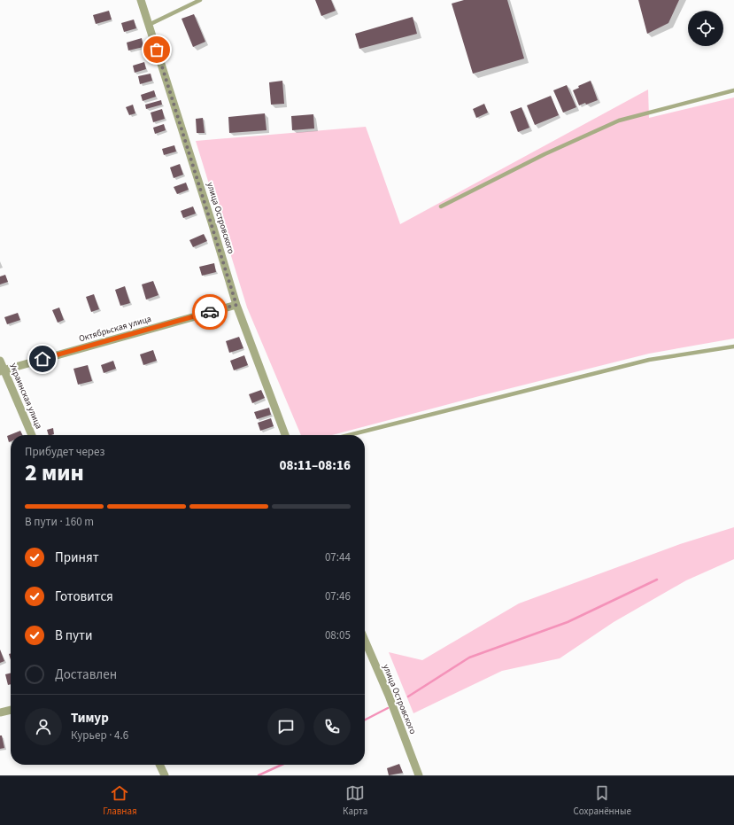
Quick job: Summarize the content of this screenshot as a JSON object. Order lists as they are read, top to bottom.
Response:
{
  "streets": {
    "street": ["улица Островского", "Октябрьская улица", "Украинская улица"]
  },
  "crossings": [
    ["улица Островского", "Октябрьская улица"],
    ["Октябрьская улица", "Украинская улица"]
  ],
  "page": {
    "heading": ["2 мин", "Прибудет через", "08:11–08:16"],
    "panel": ["Тимур", "Курьер · 4.6"],
    "bar": "В пути · 160 m",
    "list": [
      ["Принят", "07:44"],
      ["Готовится", "07:46"],
      ["В пути", "08:05"],
      "Доставлен"
    ],
    "tabs": ["Главная", "Карта", "Сохранённые"]
  }
}
